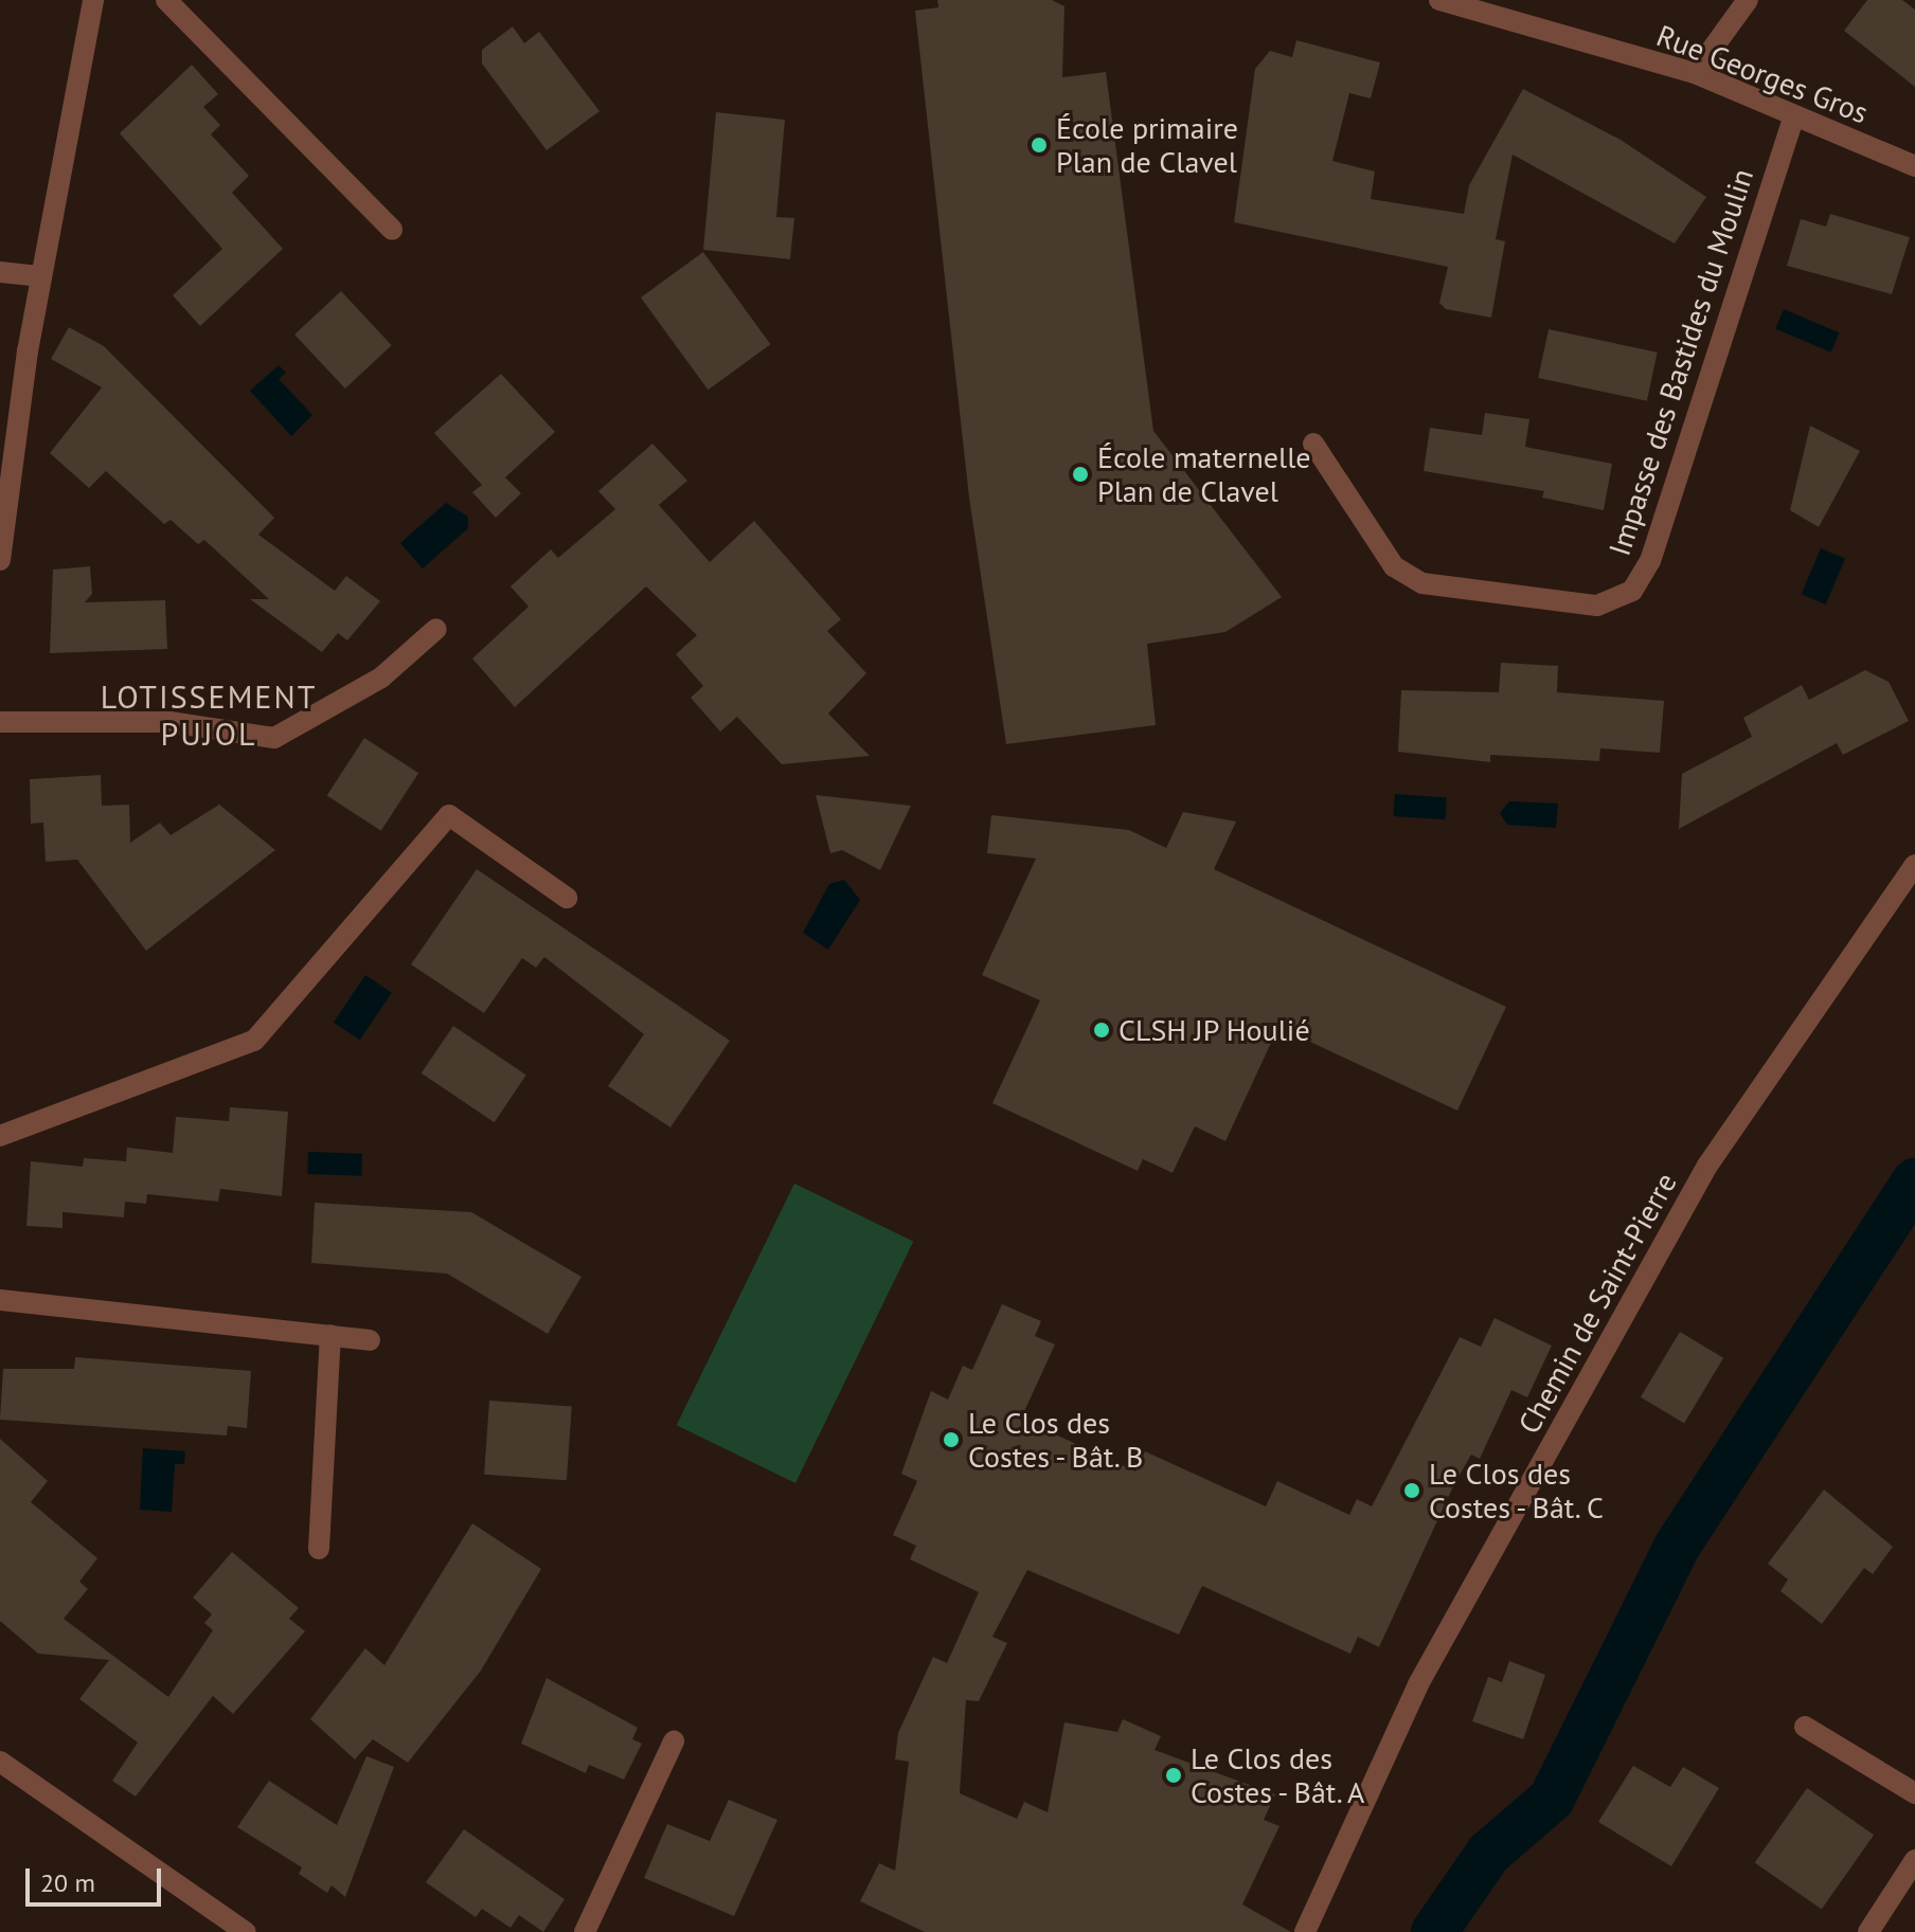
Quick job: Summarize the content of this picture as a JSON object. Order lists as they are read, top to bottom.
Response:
{
  "streets": {
    "street": ["Rue Georges Gros", "Impasse des Bastides du Moulin", "Chemin de Saint-Pierre"]
  },
  "crossings": [
    ["Rue Georges Gros", "Impasse des Bastides du Moulin"]
  ],
  "districts": ["LOTISSEMENT PUJOL"],
  "places": [
    "École primaire Plan de Clavel",
    "École maternelle Plan de Clavel",
    "CLSH JP Houlié",
    "Le Clos des Costes - Bât. B",
    "Le Clos des Costes - Bât. C",
    "Le Clos des Costes - Bât. A"
  ],
  "scale_bar": "20 m"
}
